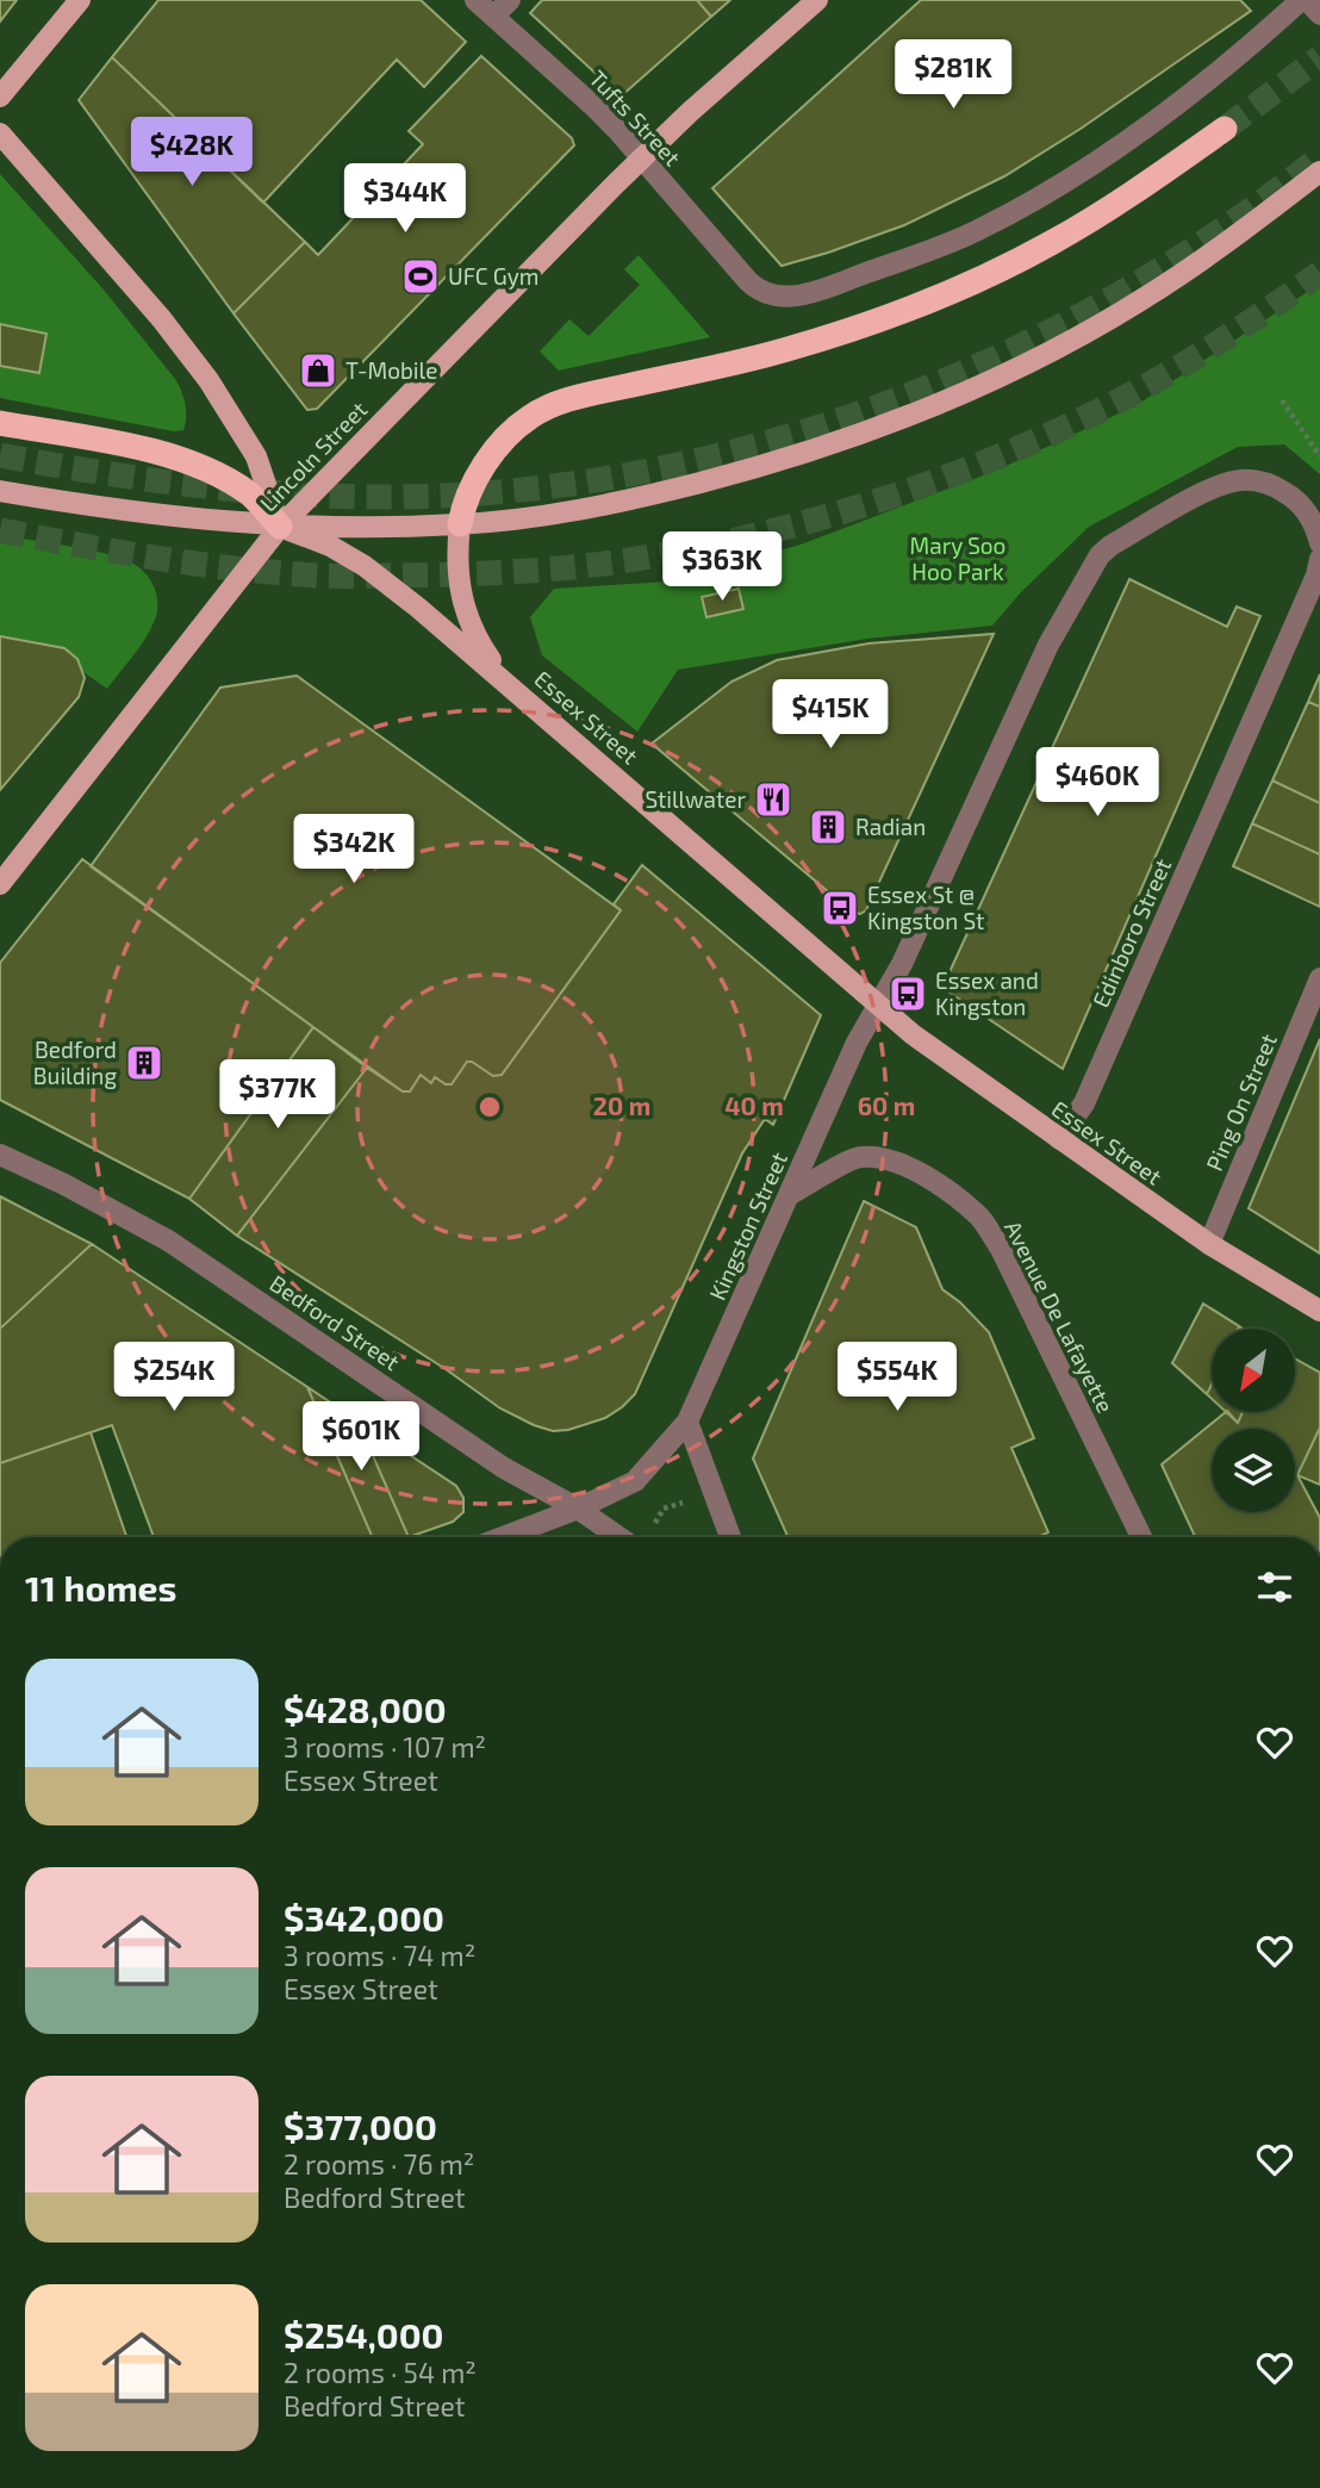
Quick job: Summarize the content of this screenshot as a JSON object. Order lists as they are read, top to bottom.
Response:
{
  "streets": {
    "main road": ["Lincoln Street", "Essex Street"],
    "street": [
      "Tufts Street",
      "Edinboro Street",
      "Ping On Street",
      "Kingston Street",
      "Avenue De Lafayette",
      "Bedford Street"
    ]
  },
  "crossings": [
    ["Tufts Street", "Lincoln Street"],
    ["Lincoln Street", "Essex Street"],
    ["Essex Street", "Edinboro Street"],
    ["Essex Street", "Ping On Street"],
    ["Essex Street", "Kingston Street"],
    ["Kingston Street", "Avenue De Lafayette"],
    ["Kingston Street", "Bedford Street"]
  ],
  "parks": ["Mary Soo Hoo Park"],
  "places": {
    "sports": ["UFC Gym"],
    "shop": ["T-Mobile"],
    "restaurant": ["Stillwater"],
    "building": ["Radian", "Bedford Building"],
    "bus stop": ["Essex St @ Kingston St", "Essex and Kingston"]
  },
  "north": "bottom left",
  "page": {
    "price": [
      "$281K",
      "$428K",
      "$344K",
      "$363K",
      "$415K",
      "$460K",
      "$342K",
      "$377K",
      "$254K",
      "$554K",
      "$601K"
    ],
    "heading": "11 homes",
    "list": [
      {
        "name": "$428,000",
        "note": "3 rooms · 107 m² · Essex Street"
      },
      {
        "name": "$342,000",
        "note": "3 rooms · 74 m² · Essex Street"
      },
      {
        "name": "$377,000",
        "note": "2 rooms · 76 m² · Bedford Street"
      },
      {
        "name": "$254,000",
        "note": "2 rooms · 54 m² · Bedford Street"
      }
    ]
  },
  "rings": ["20 m", "40 m", "60 m"]
}
